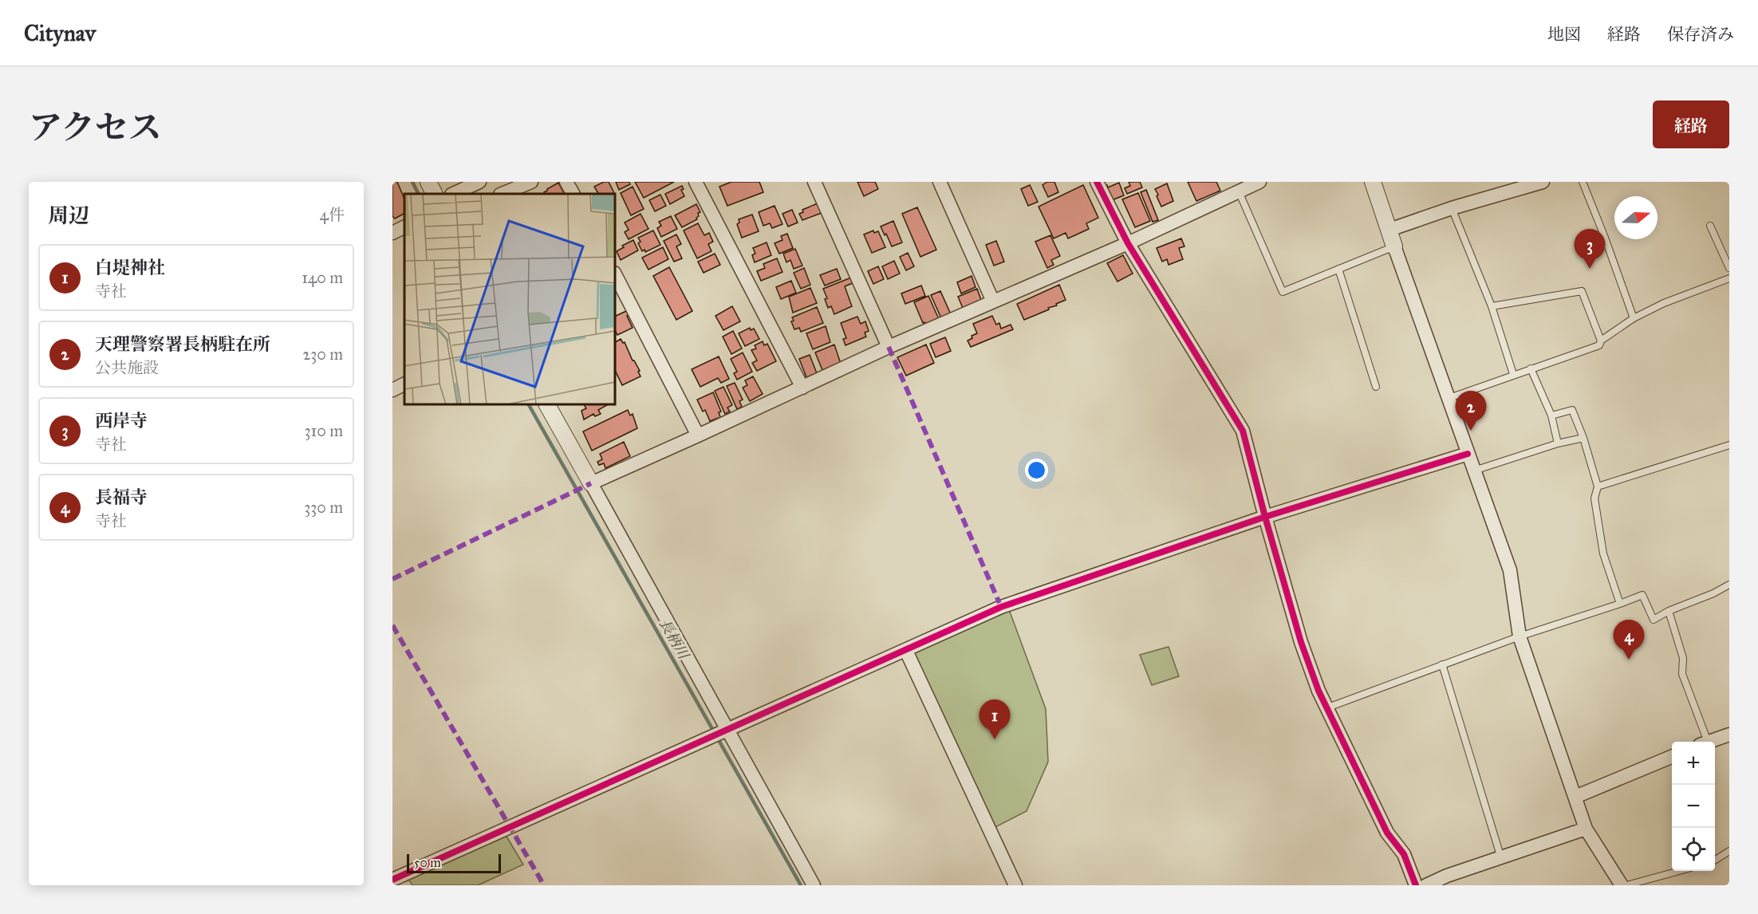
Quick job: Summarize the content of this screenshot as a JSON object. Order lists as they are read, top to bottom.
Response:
{
  "water": ["長柄川"],
  "scale_bar": "50 m",
  "north": "right",
  "page": {
    "header": "Citynav",
    "nav": ["地図", "経路", "保存済み"],
    "title": "アクセス",
    "buttons": "経路",
    "heading": ["周辺", "4件"],
    "pins": [
      "3",
      "2",
      "4",
      "1"
    ],
    "list": [
      {
        "mark": "1",
        "name": "白堤神社",
        "note": "寺社",
        "value": "140 m"
      },
      {
        "mark": "2",
        "name": "天理警察署長柄駐在所",
        "note": "公共施設",
        "value": "230 m"
      },
      {
        "mark": "3",
        "name": "西岸寺",
        "note": "寺社",
        "value": "310 m"
      },
      {
        "mark": "4",
        "name": "長福寺",
        "note": "寺社",
        "value": "330 m"
      }
    ],
    "map_buttons": ["+", "−"],
    "scale": "50 m"
  }
}
